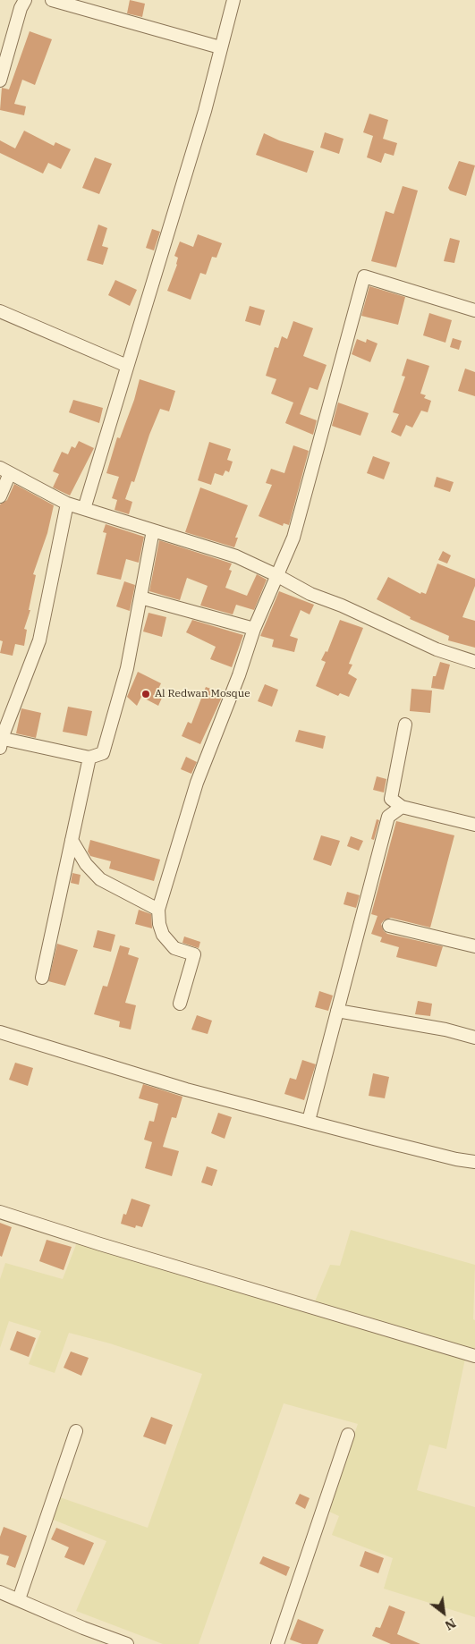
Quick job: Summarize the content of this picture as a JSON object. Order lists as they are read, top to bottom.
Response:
{
  "places": ["Al Redwan Mosque"],
  "north": "bottom right"
}
